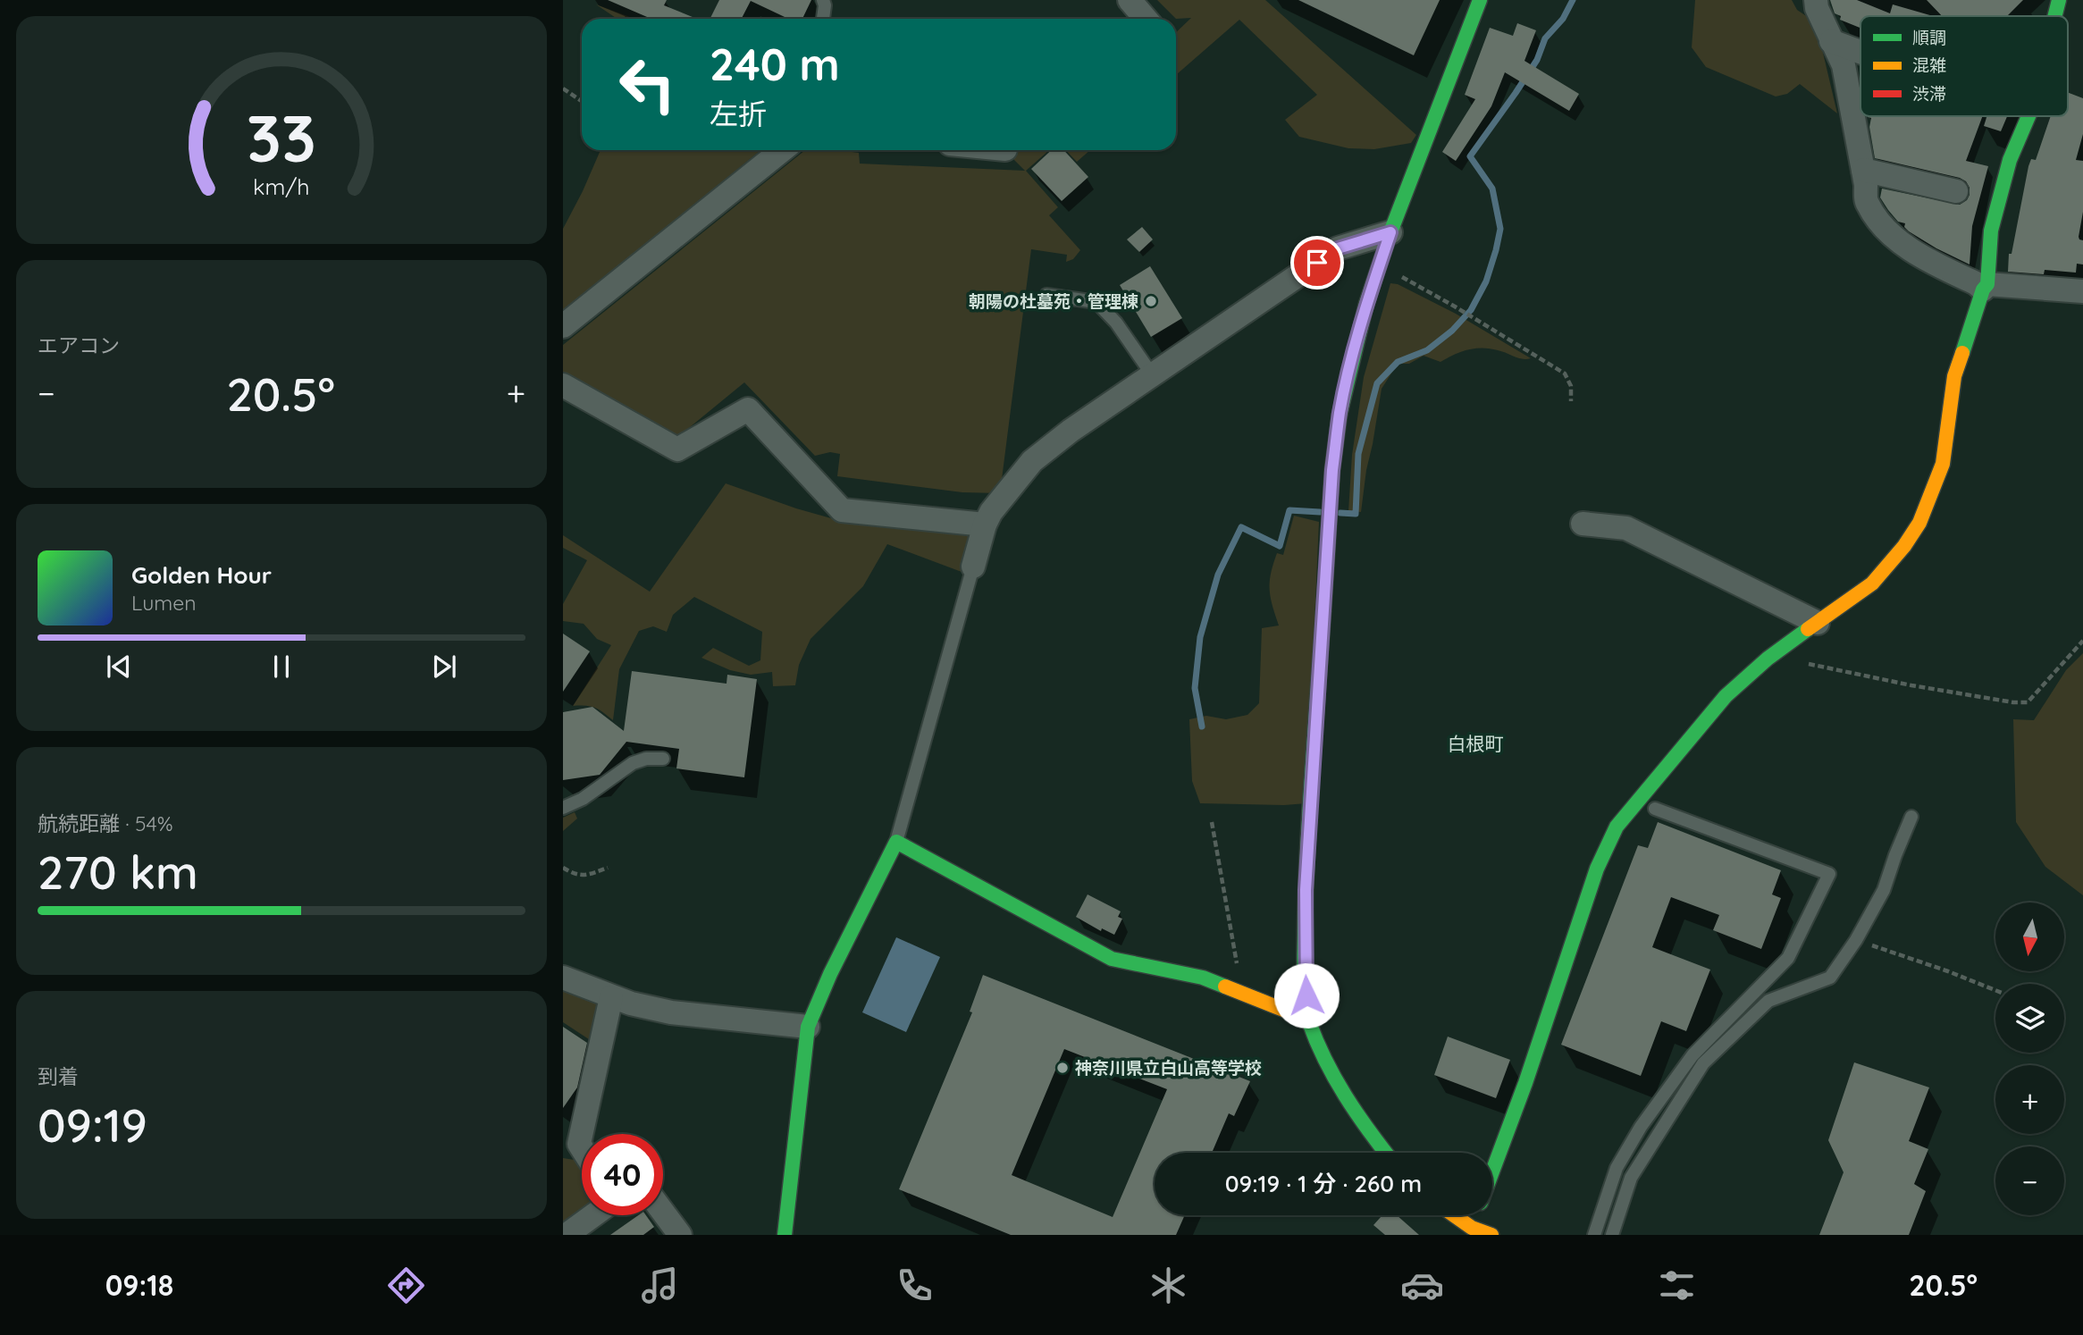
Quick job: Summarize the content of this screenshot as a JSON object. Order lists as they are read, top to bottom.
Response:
{
  "districts": ["白根町"],
  "places": ["朝陽の杜墓苑・管理棟", "神奈川県立白山高等学校"],
  "legend": ["順調", "混雑", "渋滞"],
  "north": "bottom",
  "page": {
    "turn": ["240 m", "左折"],
    "tile": [
      "エアコン",
      ["航続距離 · 54%", "270 km"],
      ["到着", "09:19"]
    ],
    "heat": ["−", "20.5°", "+"],
    "song": ["Golden Hour", "Lumen"],
    "map_buttons": ["+", "−"],
    "limit": "40",
    "trip": "09:19 · 1 分 · 260 m",
    "tabs": ["09:18", "20.5°"],
    "gauge": ["33", "km/h"]
  }
}
